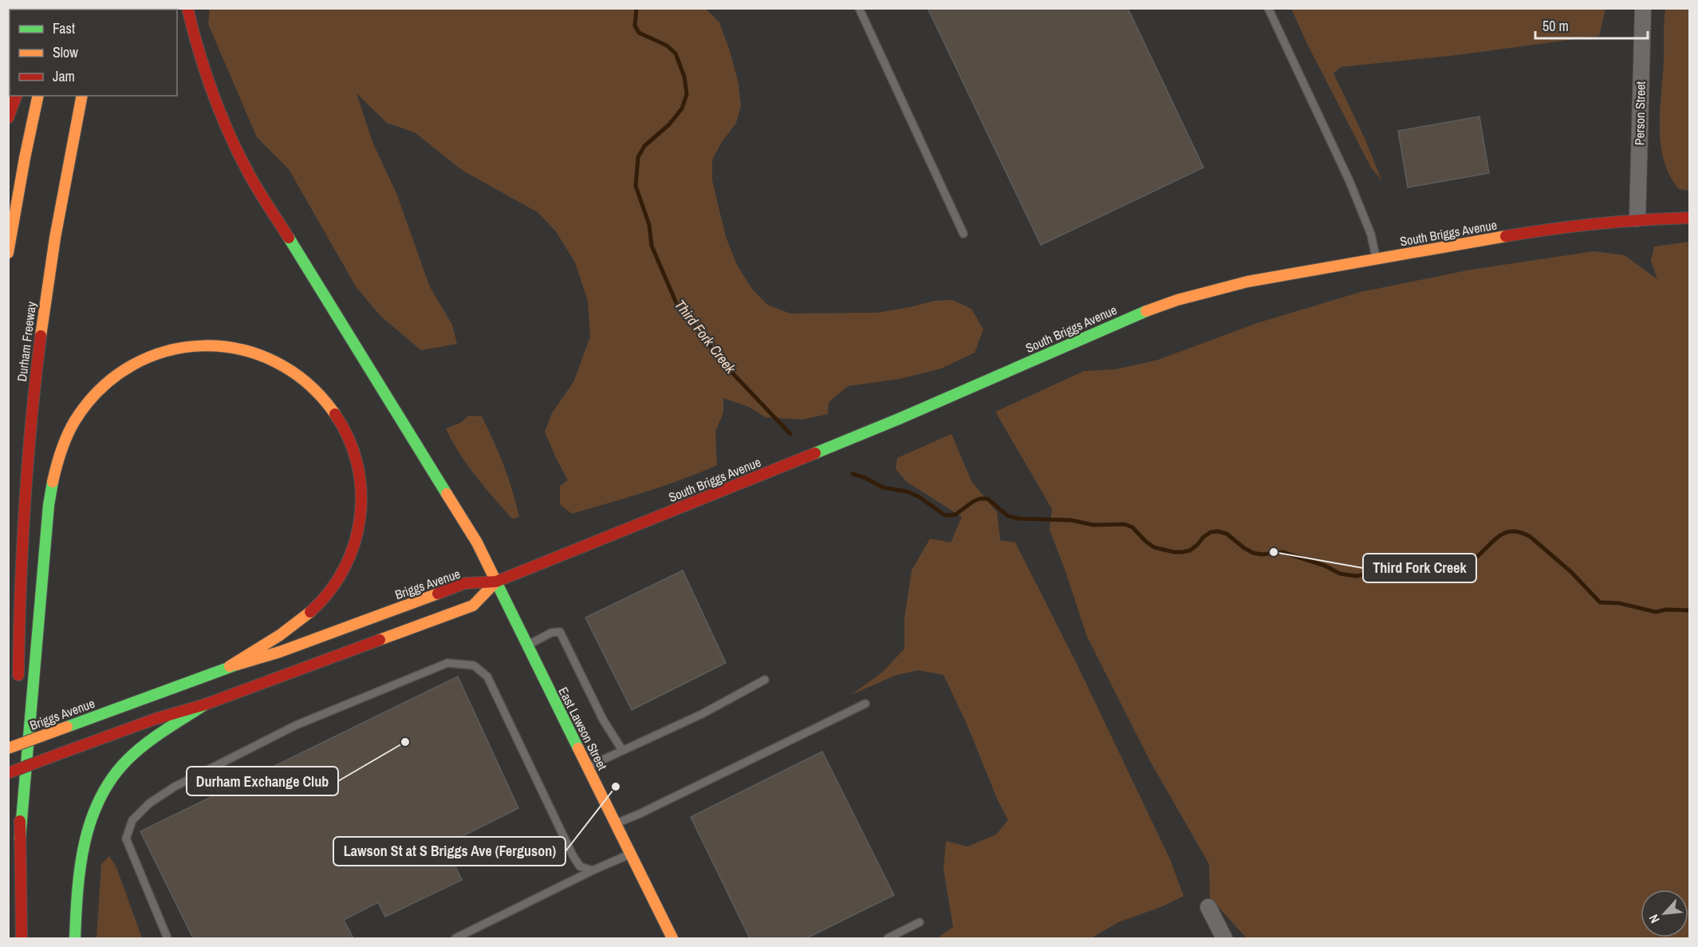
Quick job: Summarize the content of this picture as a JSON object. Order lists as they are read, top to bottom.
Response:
{
  "streets": {
    "main road": [
      "South Briggs Avenue",
      "Durham Freeway",
      "Briggs Avenue",
      "East Lawson Street"
    ],
    "street": ["Person Street"]
  },
  "crossings": [
    ["Person Street", "South Briggs Avenue"],
    ["South Briggs Avenue", "Briggs Avenue"],
    ["South Briggs Avenue", "East Lawson Street"],
    ["Briggs Avenue", "East Lawson Street"]
  ],
  "water": ["Third Fork Creek"],
  "places": ["Third Fork Creek", "Durham Exchange Club", "Lawson St at S Briggs Ave (Ferguson)"],
  "legend": ["Fast", "Slow", "Jam"],
  "scale_bar": "50 m",
  "north": "bottom left"
}
